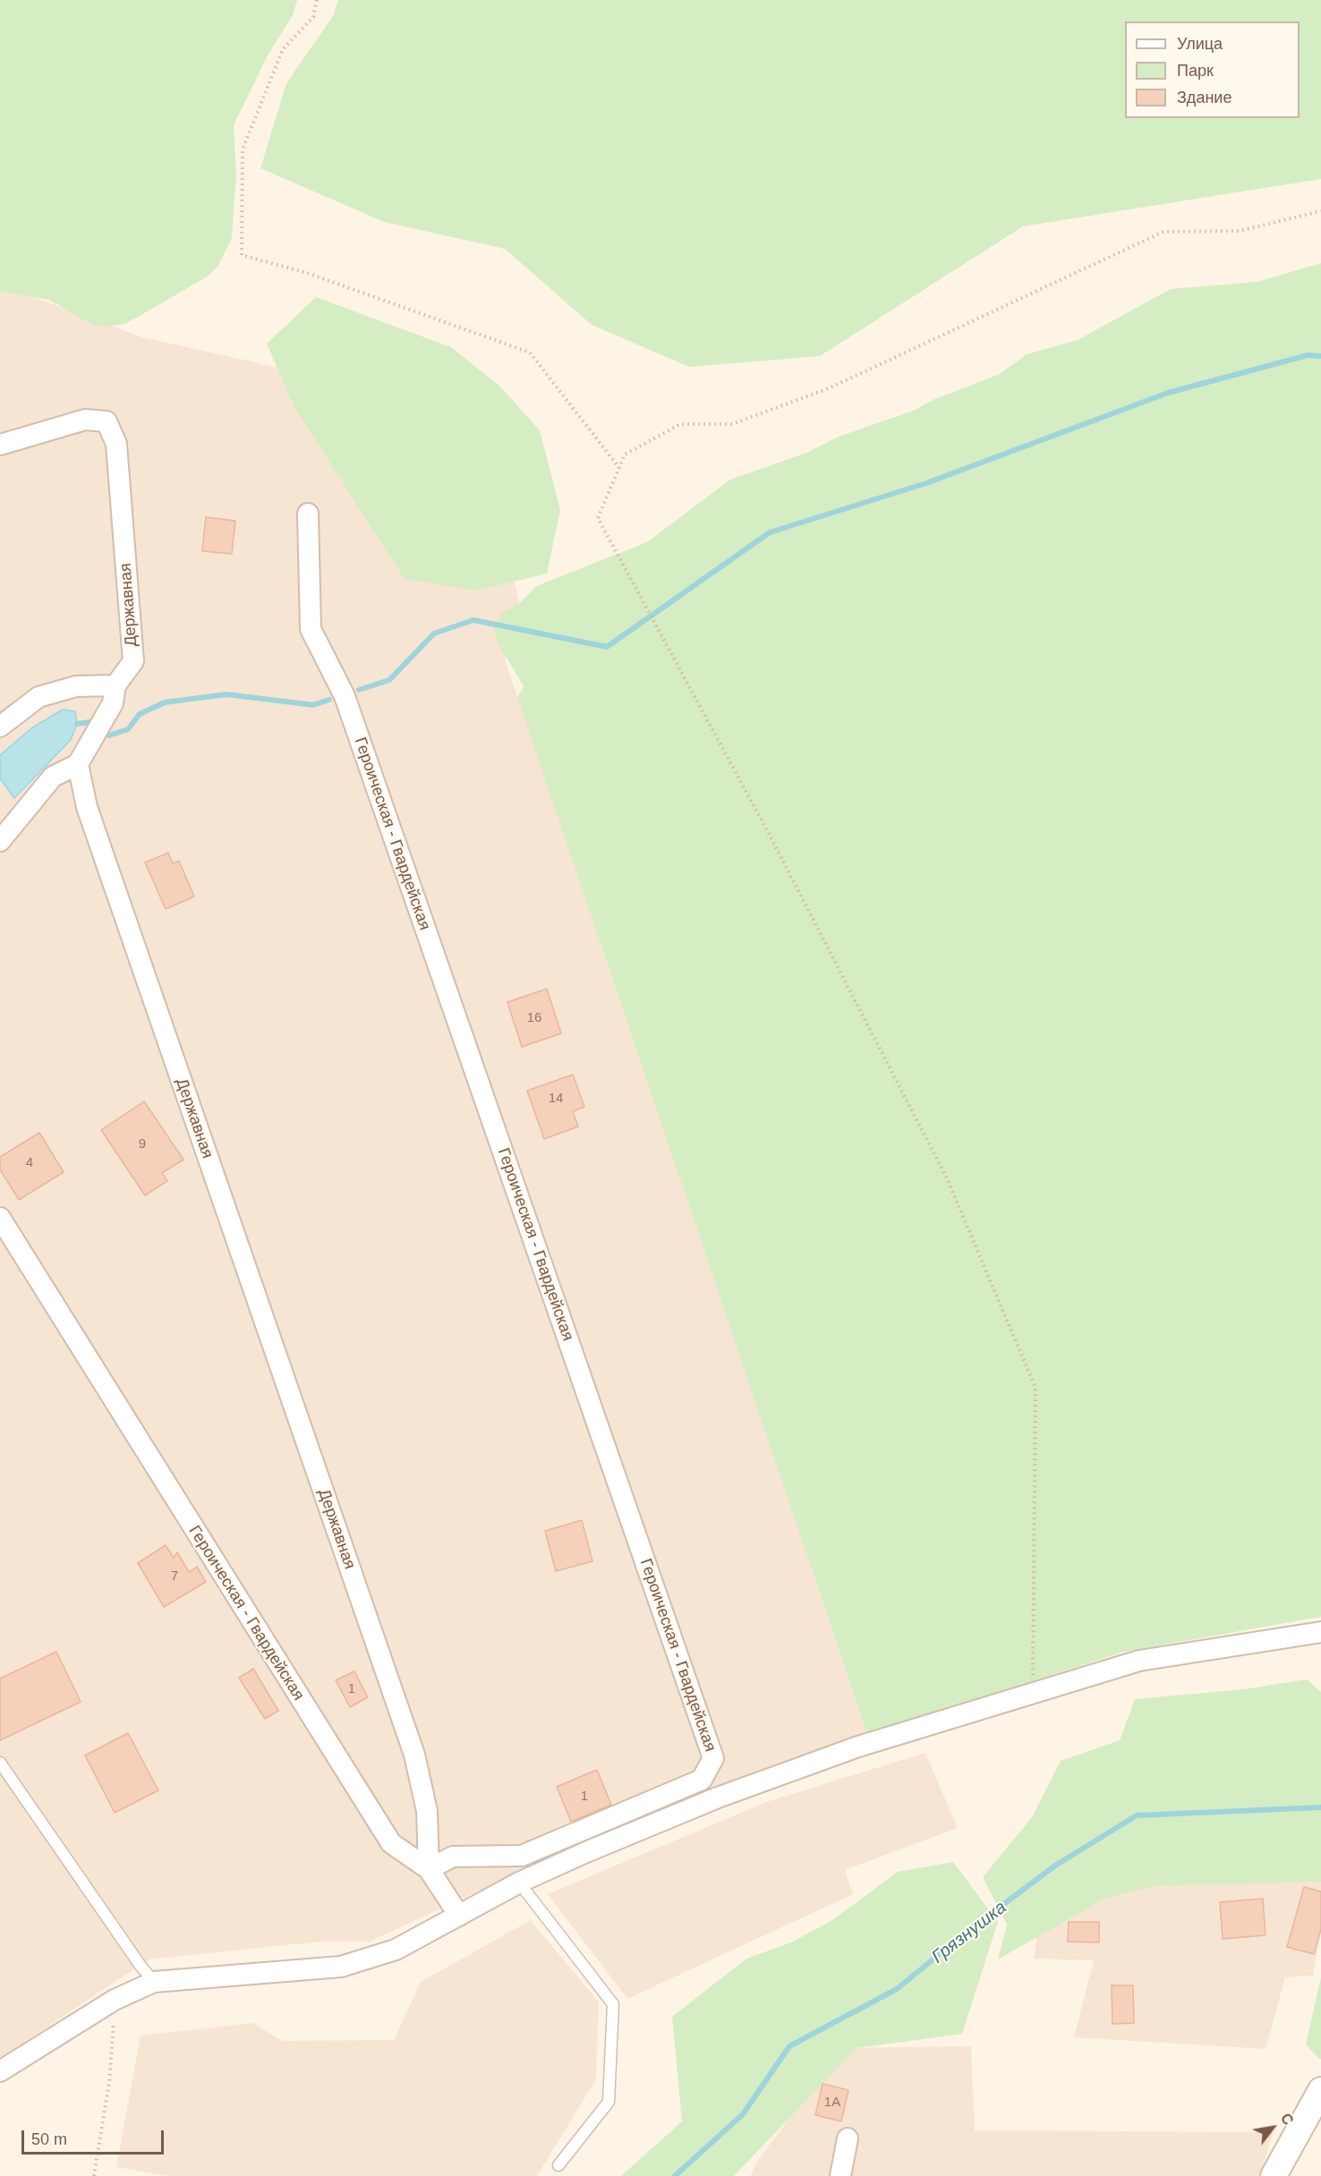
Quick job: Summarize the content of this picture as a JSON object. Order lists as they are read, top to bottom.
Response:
{
  "streets": {
    "street": ["Державная", "Героическая - Гвардейская"]
  },
  "crossings": [
    ["Державная", "Героическая - Гвардейская"]
  ],
  "water": ["Грязнушка"],
  "house_numbers": [
    "16",
    "14",
    "9",
    "4",
    "7",
    "1",
    "1",
    "1А"
  ],
  "legend": ["Улица", "Парк", "Здание"],
  "scale_bar": "50 m",
  "north": "top right"
}
